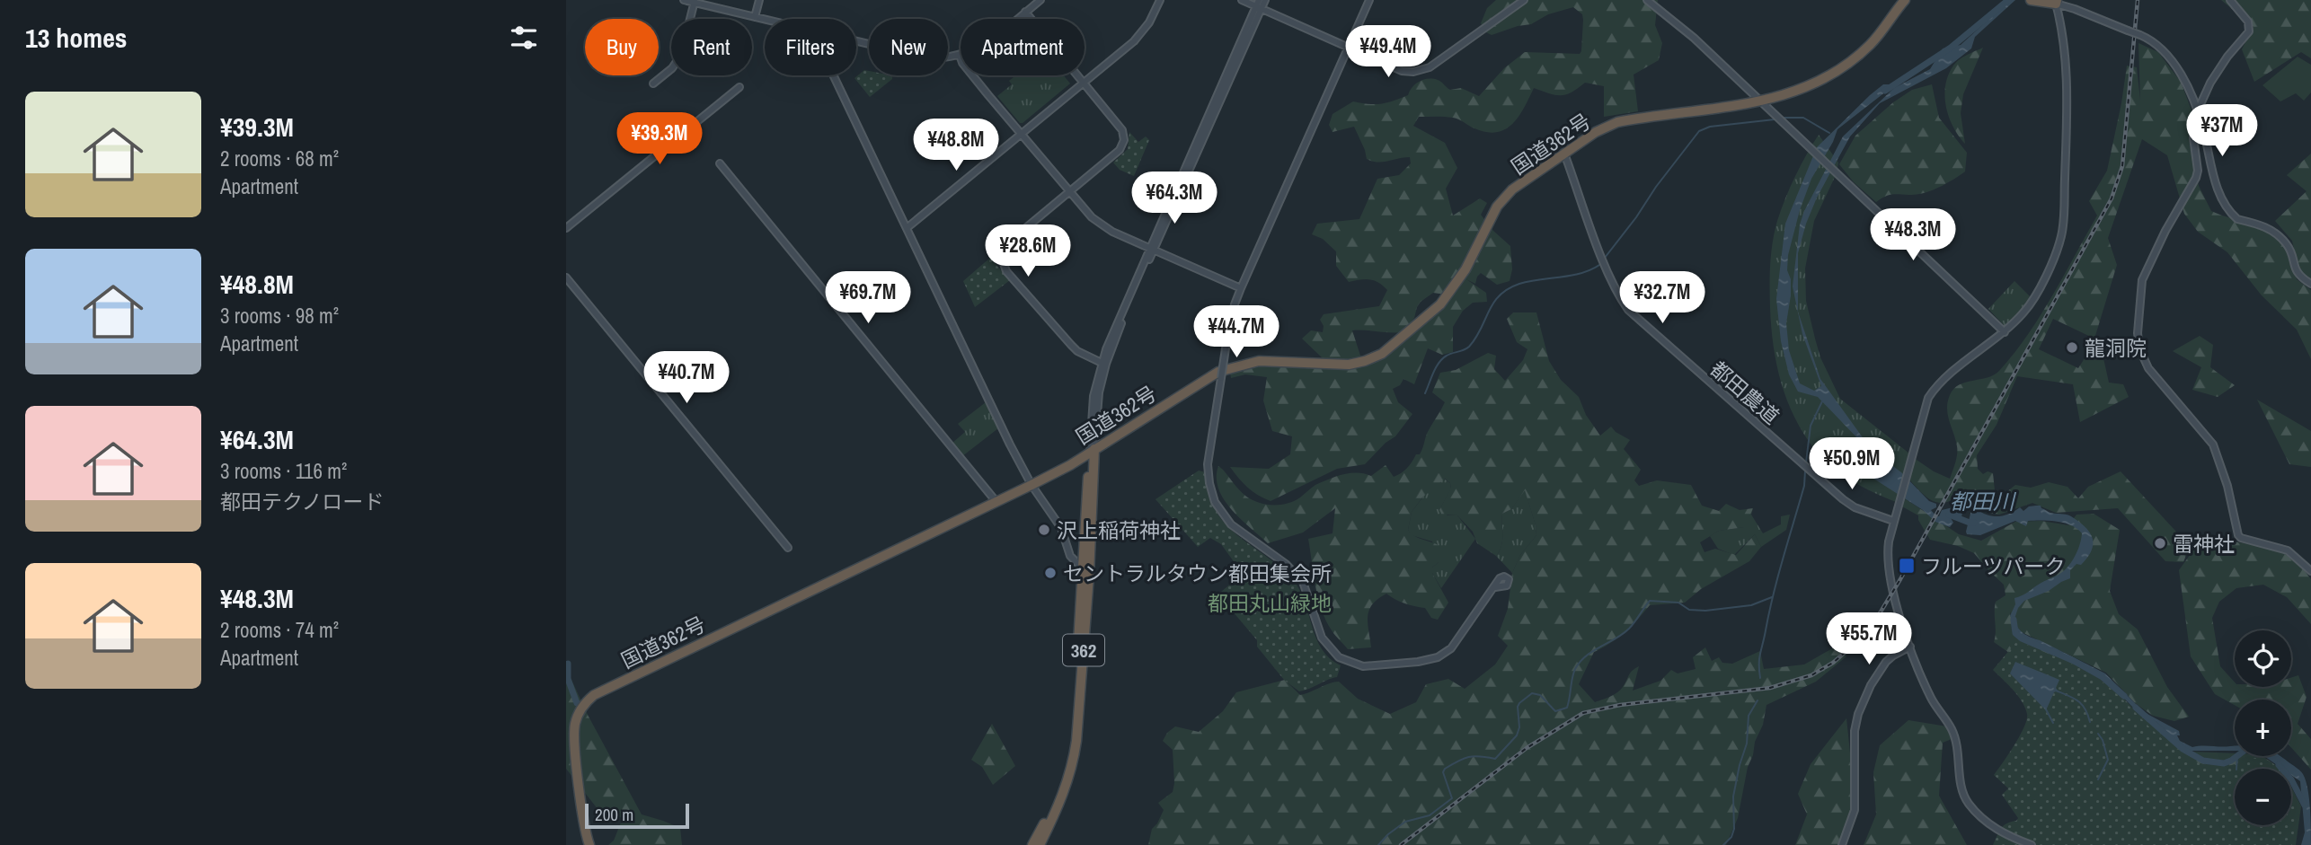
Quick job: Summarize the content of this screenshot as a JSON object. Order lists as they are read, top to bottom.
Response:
{
  "streets": {
    "highway": ["国道362号", "362"],
    "street": ["都田農道"]
  },
  "crossings": [
    ["国道362号", "都田農道"],
    ["国道362号", "362"]
  ],
  "water": ["都田川"],
  "parks": ["都田丸山緑地"],
  "places": {
    "other": [
      "龍洞院",
      "沢上稲荷神社",
      "雷神社",
      "セントラルタウン都田集会所"
    ],
    "transit": ["フルーツパーク"]
  },
  "scale_bar": "200 m",
  "page": {
    "heading": "13 homes",
    "chip": [
      "Buy",
      "Rent",
      "Filters",
      "New",
      "Apartment"
    ],
    "price": [
      "¥49.4M",
      "¥37M",
      "¥39.3M",
      "¥48.8M",
      "¥64.3M",
      "¥48.3M",
      "¥28.6M",
      "¥69.7M",
      "¥32.7M",
      "¥44.7M",
      "¥40.7M",
      "¥50.9M",
      "¥55.7M"
    ],
    "list": [
      {
        "name": "¥39.3M",
        "note": "2 rooms · 68 m² · Apartment"
      },
      {
        "name": "¥48.8M",
        "note": "3 rooms · 98 m² · Apartment"
      },
      {
        "name": "¥64.3M",
        "note": "3 rooms · 116 m² · 都田テクノロード"
      },
      {
        "name": "¥48.3M",
        "note": "2 rooms · 74 m² · Apartment"
      }
    ],
    "map_buttons": ["+", "−"],
    "scale": "200 m"
  }
}
